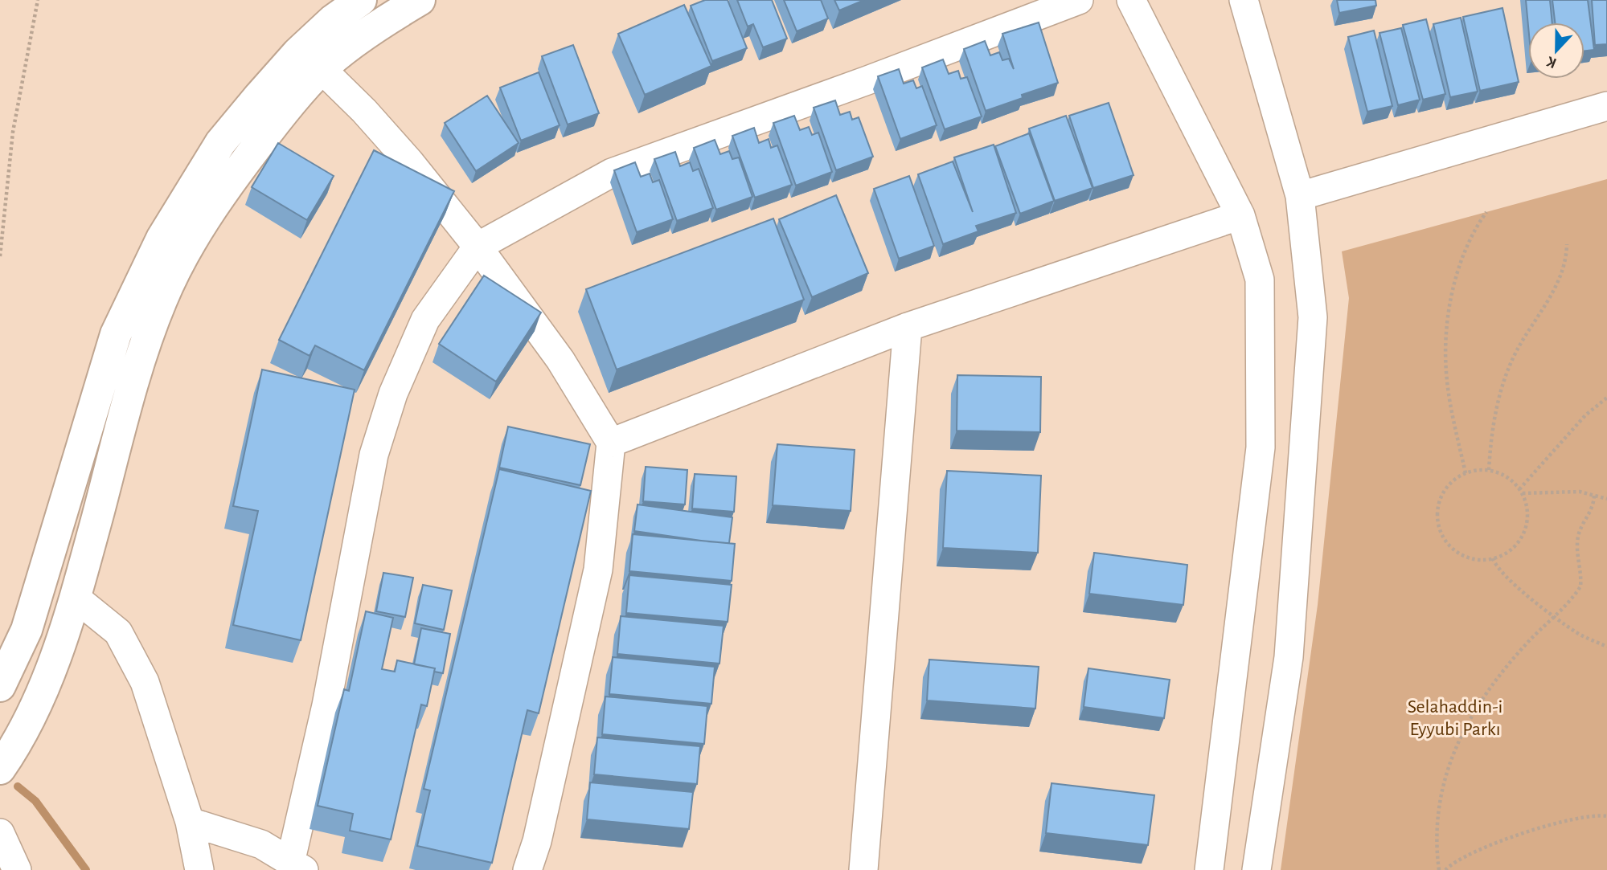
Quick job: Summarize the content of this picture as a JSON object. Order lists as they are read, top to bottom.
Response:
{
  "parks": ["Selahaddin-i Eyyubi Parkı"],
  "north": "bottom"
}
